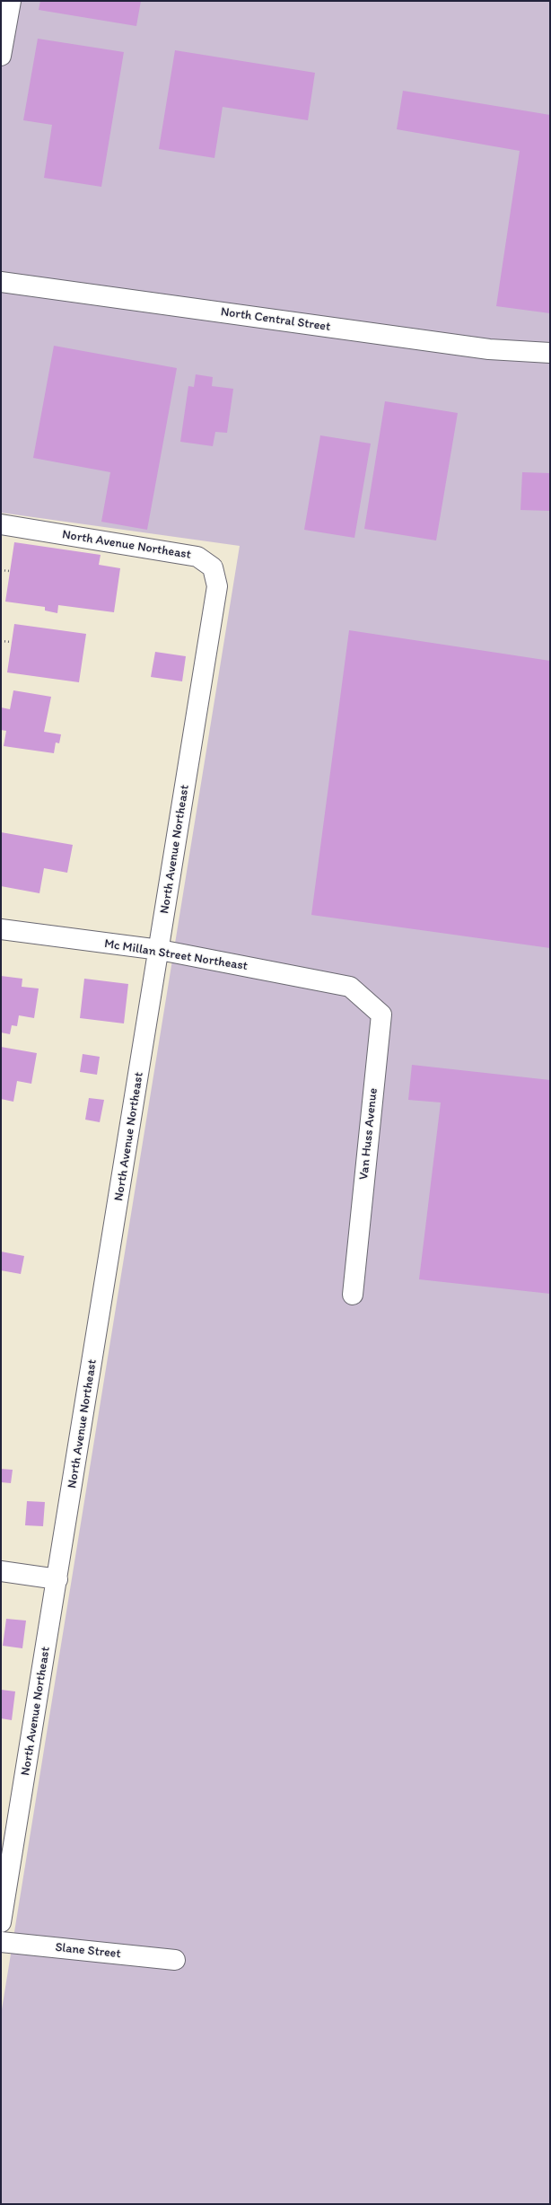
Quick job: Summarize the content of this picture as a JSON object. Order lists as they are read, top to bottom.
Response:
{
  "streets": {
    "street": [
      "North Central Street",
      "North Avenue Northeast",
      "Mc Millan Street Northeast",
      "Van Huss Avenue",
      "Slane Street"
    ]
  },
  "crossings": [
    ["North Avenue Northeast", "Mc Millan Street Northeast"],
    ["Mc Millan Street Northeast", "Van Huss Avenue"]
  ]
}
